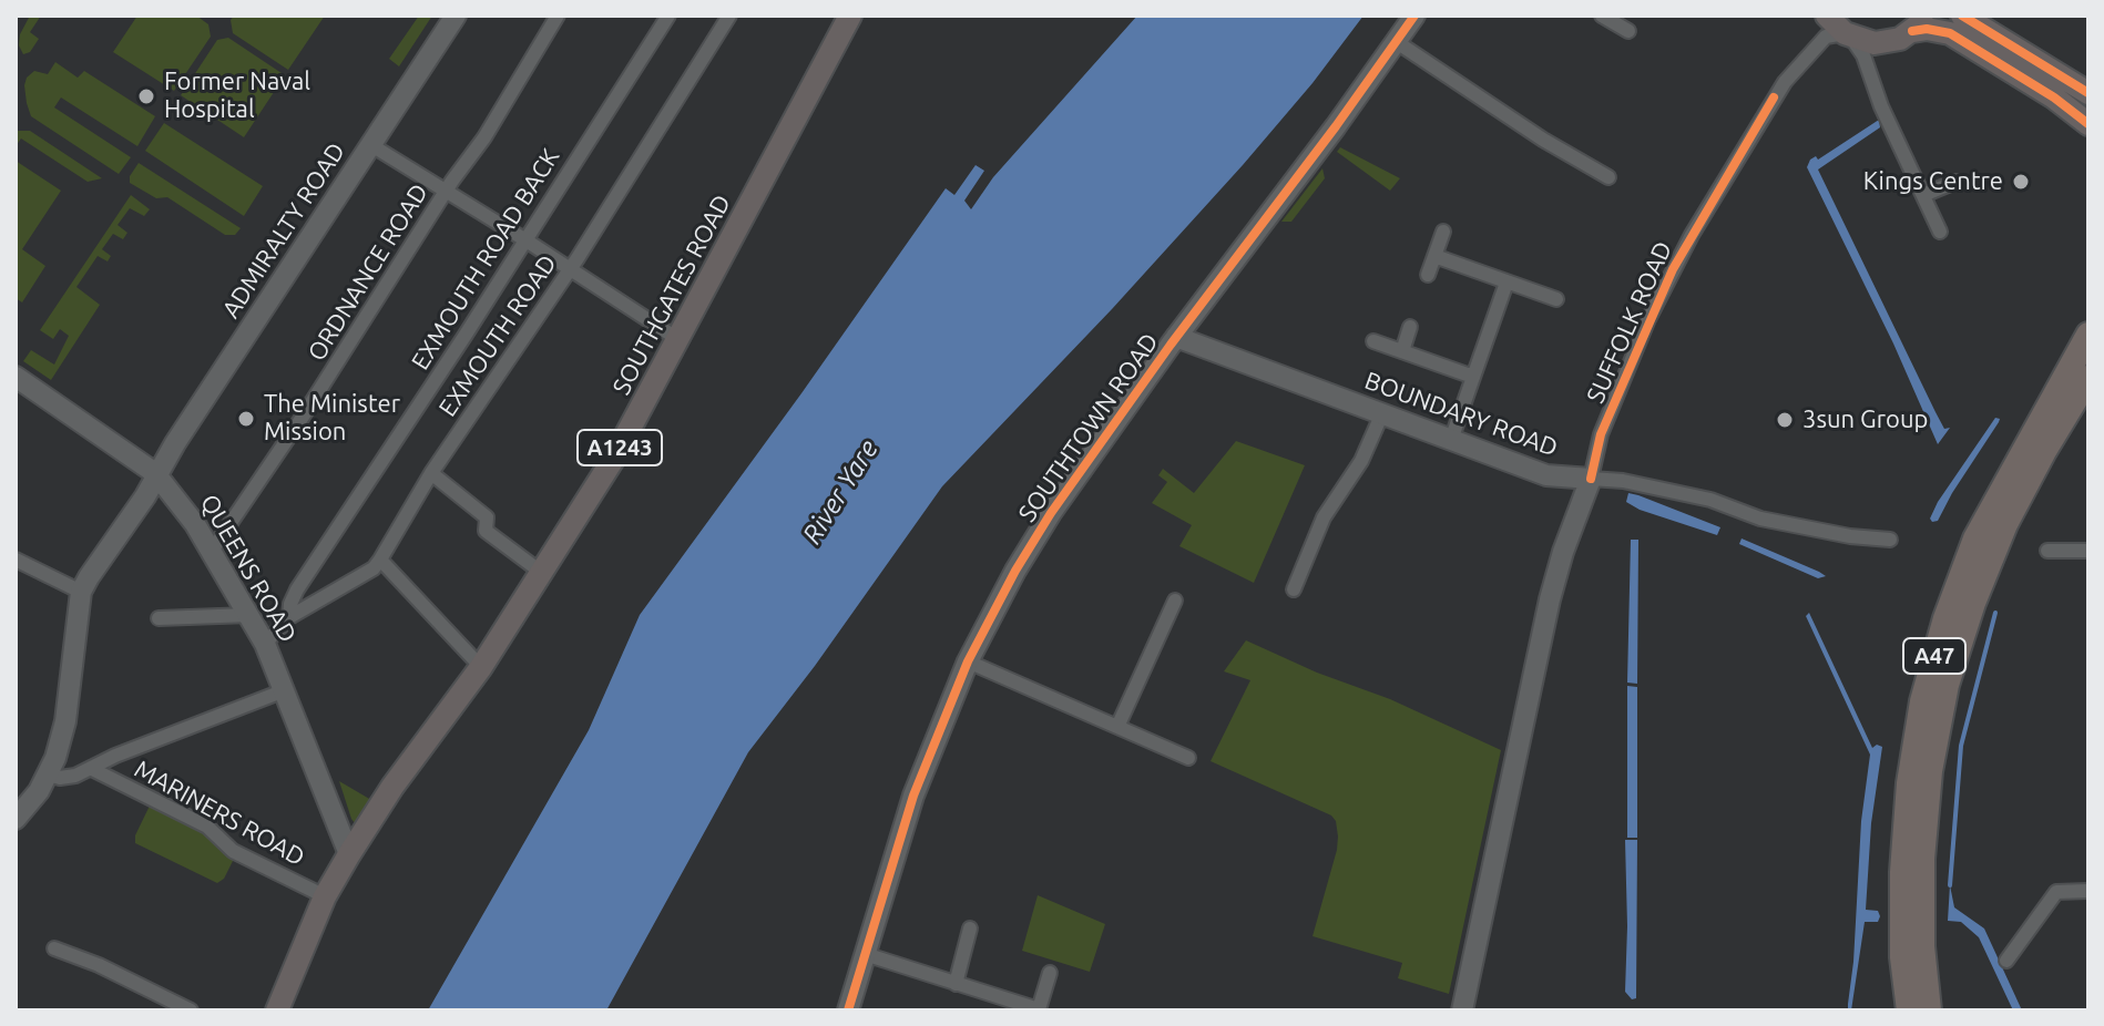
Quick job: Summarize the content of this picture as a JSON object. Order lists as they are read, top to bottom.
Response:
{
  "streets": {
    "highway": ["A47"],
    "main road": ["SOUTHGATES ROAD", "A1243"],
    "street": [
      "ADMIRALTY ROAD",
      "EXMOUTH ROAD BACK",
      "ORDNANCE ROAD",
      "SUFFOLK ROAD",
      "EXMOUTH ROAD",
      "BOUNDARY ROAD",
      "SOUTHTOWN ROAD",
      "QUEENS ROAD",
      "MARINERS ROAD"
    ]
  },
  "crossings": [
    ["ADMIRALTY ROAD", "QUEENS ROAD"],
    ["EXMOUTH ROAD BACK", "EXMOUTH ROAD"],
    ["ORDNANCE ROAD", "QUEENS ROAD"],
    ["SOUTHGATES ROAD", "A1243"],
    ["SOUTHGATES ROAD", "QUEENS ROAD"],
    ["SUFFOLK ROAD", "BOUNDARY ROAD"],
    ["EXMOUTH ROAD", "QUEENS ROAD"],
    ["BOUNDARY ROAD", "SOUTHTOWN ROAD"],
    ["A1243", "QUEENS ROAD"],
    ["A1243", "MARINERS ROAD"]
  ],
  "water": ["River Yare"],
  "places": [
    "Former Naval Hospital",
    "Kings Centre",
    "The Minister Mission",
    "3sun Group"
  ]
}
